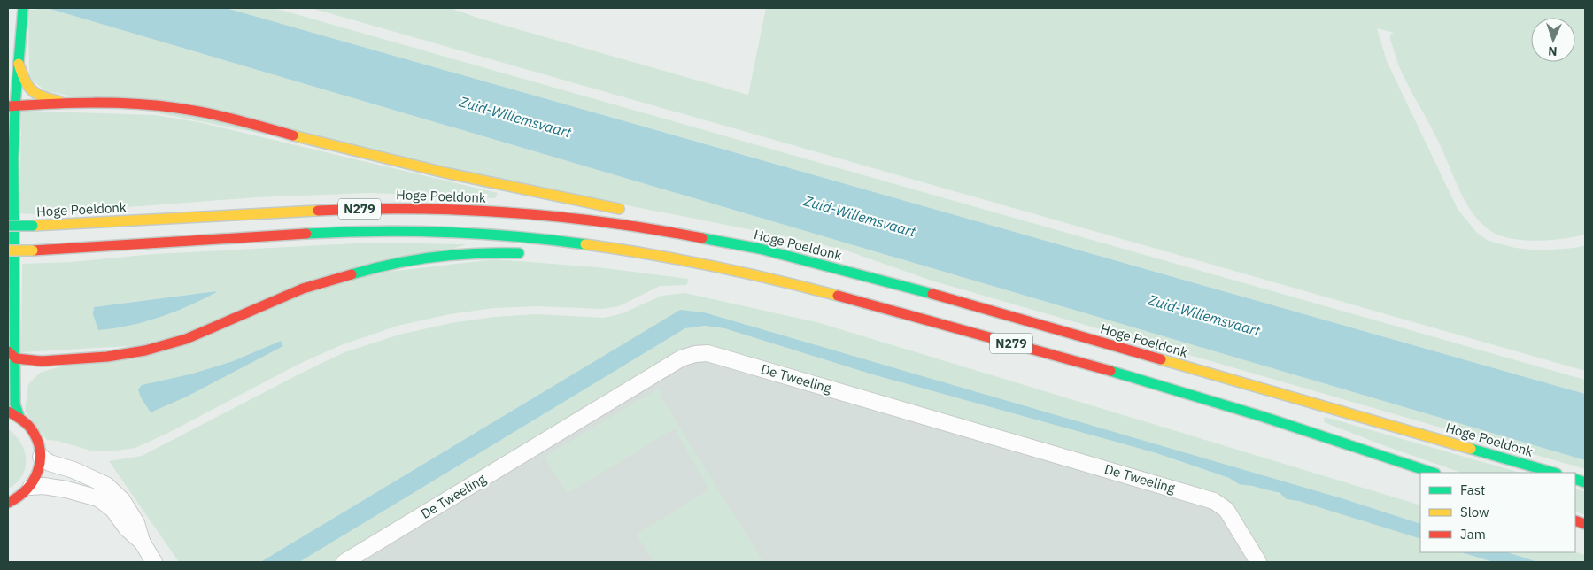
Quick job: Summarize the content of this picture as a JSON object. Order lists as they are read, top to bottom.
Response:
{
  "streets": {
    "main road": ["Hoge Poeldonk", "N279"],
    "street": ["De Tweeling"]
  },
  "crossings": [
    ["Hoge Poeldonk", "N279"]
  ],
  "water": ["Zuid-Willemsvaart"],
  "legend": ["Fast", "Slow", "Jam"],
  "north": "bottom"
}
